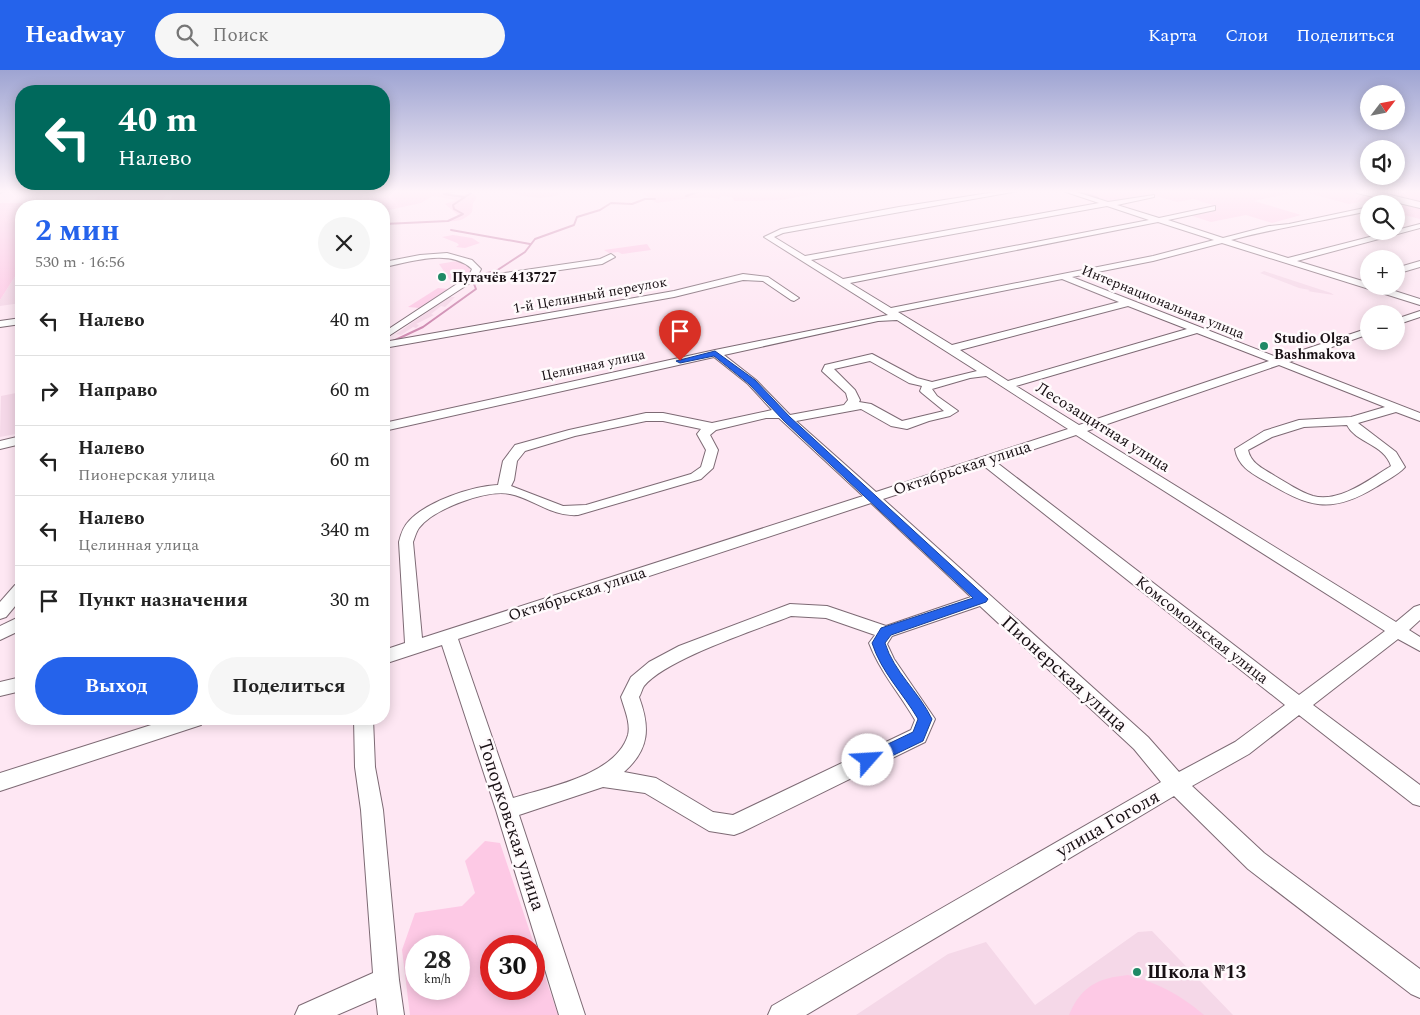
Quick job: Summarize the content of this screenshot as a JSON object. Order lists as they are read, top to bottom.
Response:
{
  "streets": {
    "street": [
      "1-й Целинный переулок",
      "Интернациональная улица",
      "Целинная улица",
      "Лесозащитная улица",
      "Октябрьская улица",
      "Комсомольская улица",
      "Пионерская улица",
      "улица Гоголя",
      "Топорковская улица"
    ]
  },
  "crossings": [
    ["Интернациональная улица", "Целинная улица"],
    ["Интернациональная улица", "Октябрьская улица"],
    ["Целинная улица", "Лесозащитная улица"],
    ["Целинная улица", "Пионерская улица"],
    ["Лесозащитная улица", "Октябрьская улица"],
    ["Лесозащитная улица", "улица Гоголя"],
    ["Октябрьская улица", "Комсомольская улица"],
    ["Октябрьская улица", "Пионерская улица"],
    ["Октябрьская улица", "Топорковская улица"],
    ["Комсомольская улица", "улица Гоголя"],
    ["Пионерская улица", "улица Гоголя"]
  ],
  "places": ["Пугачёв 413727", "Studio Olga Bashmakova", "Школа №13"],
  "north": "top right",
  "page": {
    "header": "Headway",
    "search": "Поиск",
    "nav": ["Карта", "Слои", "Поделиться"],
    "map_buttons": ["+", "−"],
    "turn": ["40 m", "Налево"],
    "heading": ["2 мин", "530 m · 16:56"],
    "list": [
      {
        "name": "Налево",
        "value": "40 m"
      },
      {
        "name": "Направо",
        "value": "60 m"
      },
      {
        "name": "Налево",
        "note": "Пионерская улица",
        "value": "60 m"
      },
      {
        "name": "Налево",
        "note": "Целинная улица",
        "value": "340 m"
      },
      {
        "name": "Пункт назначения",
        "value": "30 m"
      }
    ],
    "buttons": ["Выход", "Поделиться"],
    "speed": "28 km/h",
    "limit": "30"
  }
}
